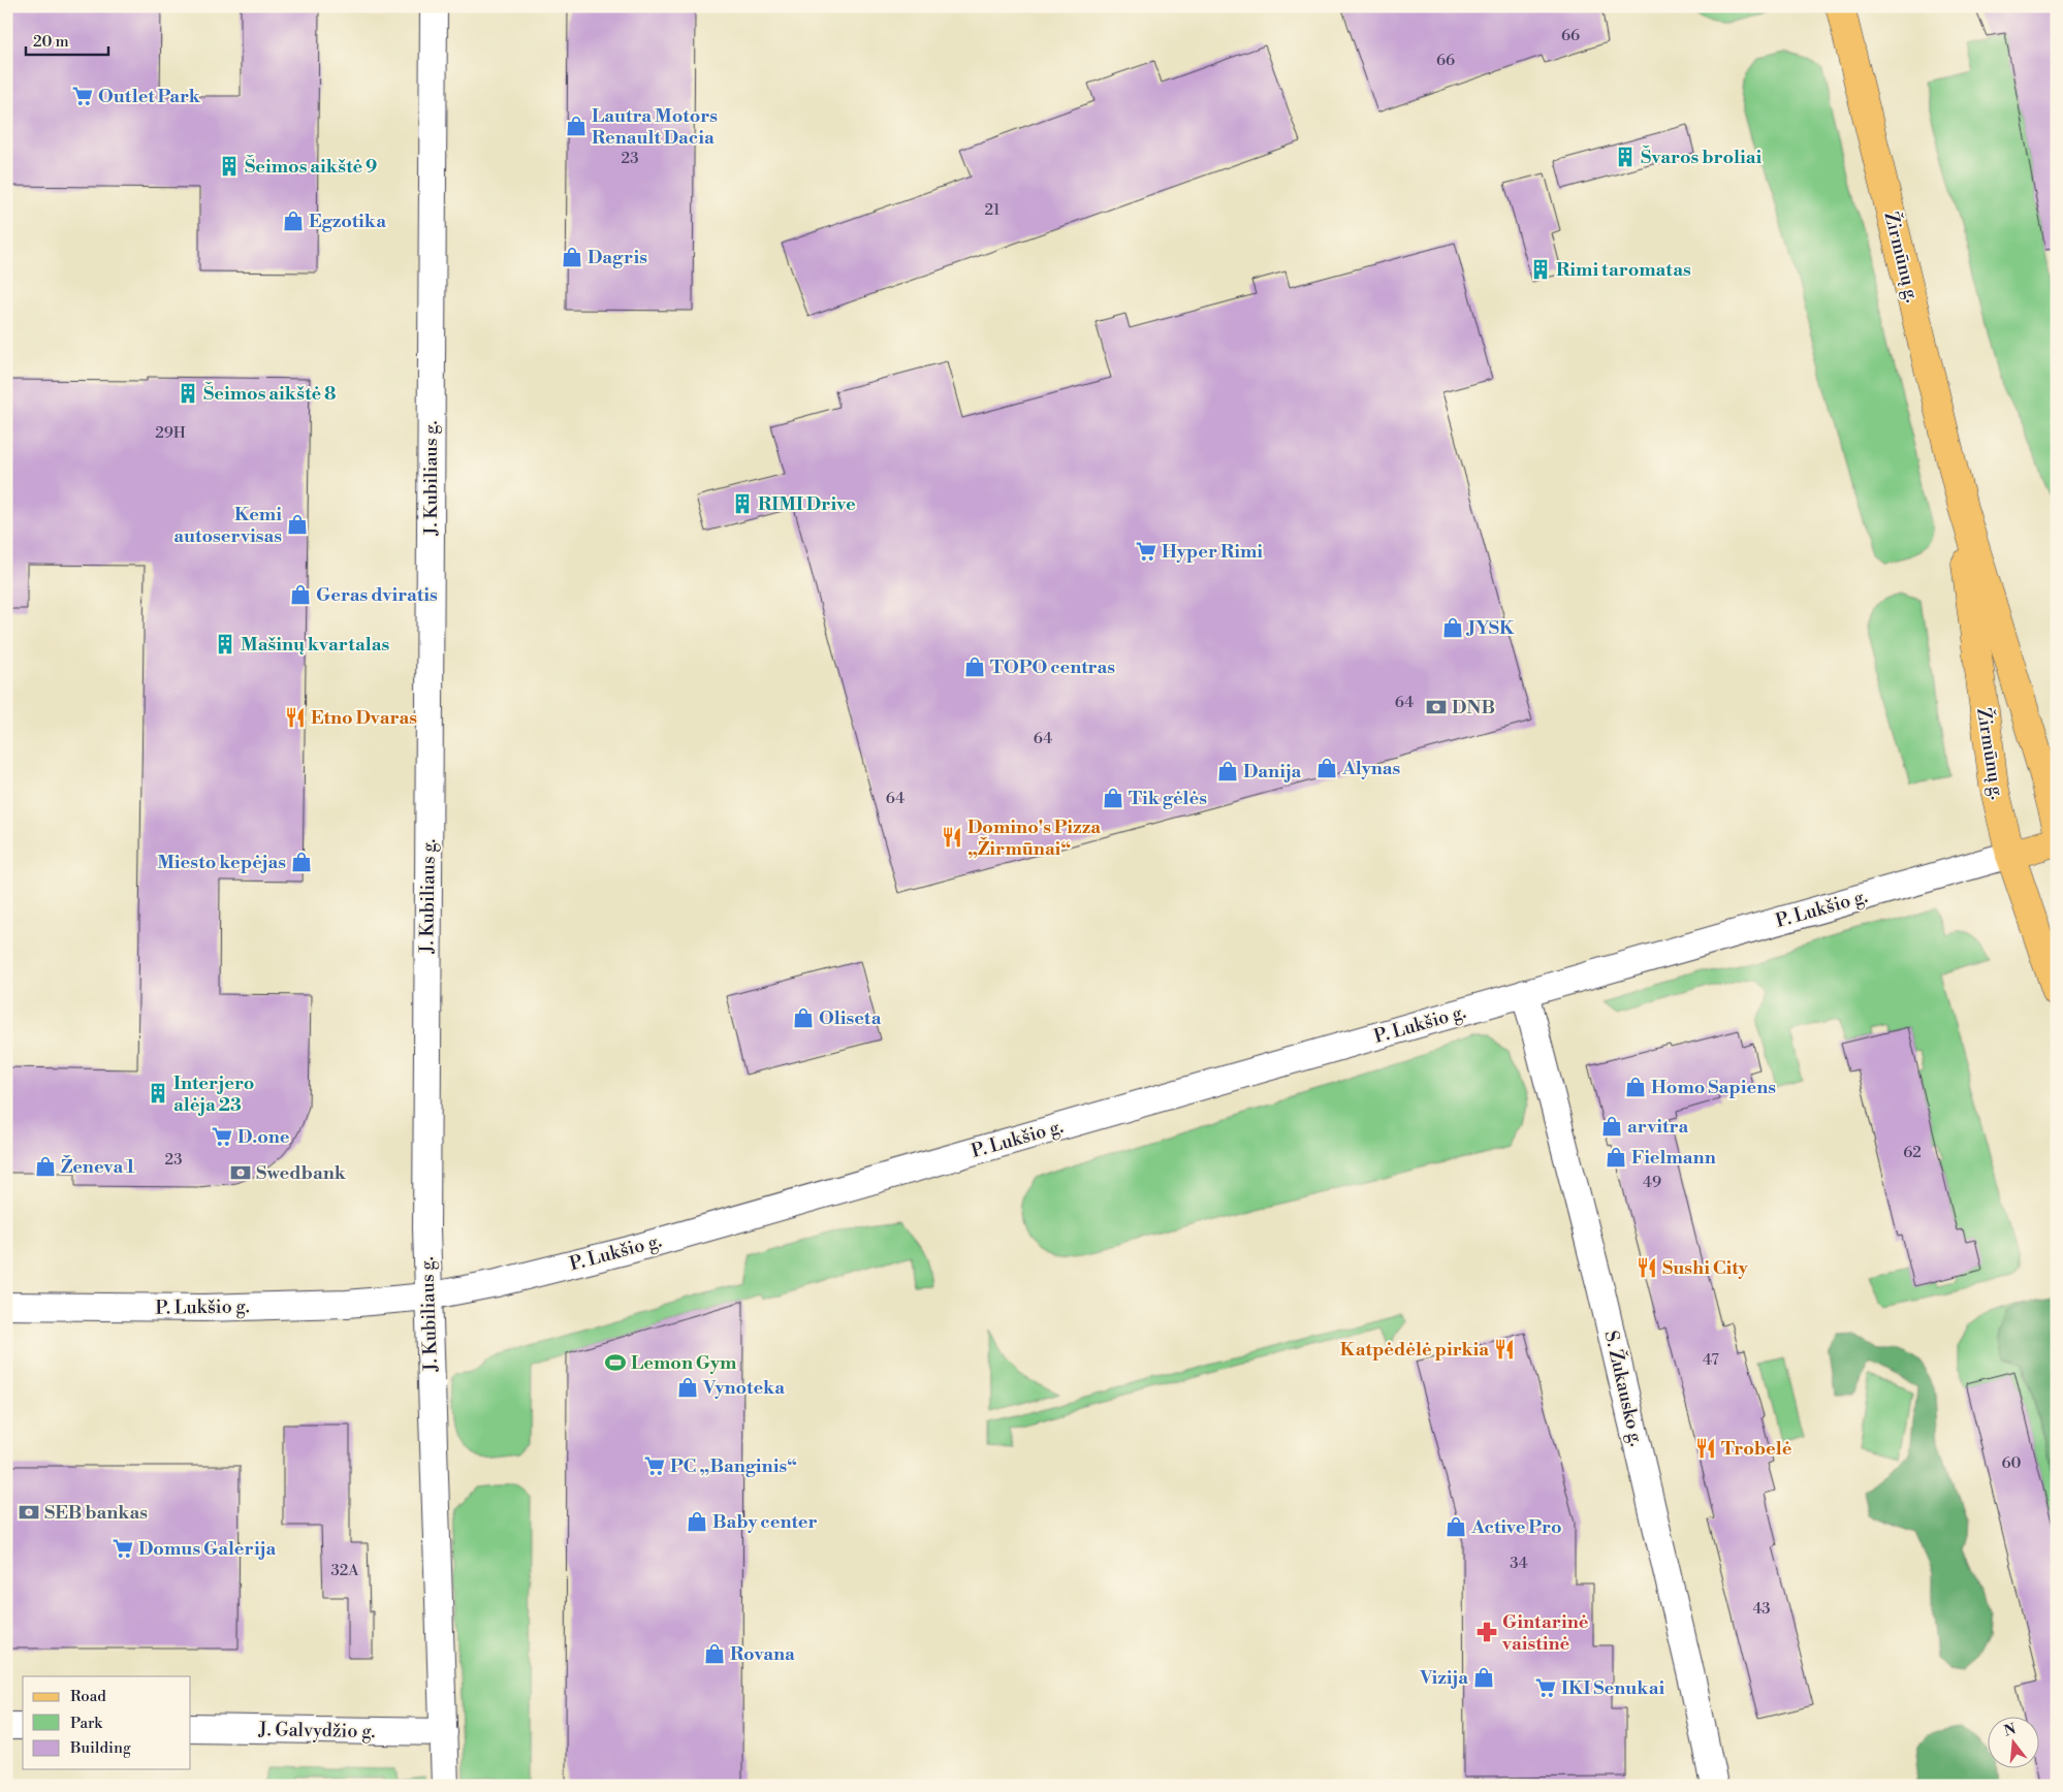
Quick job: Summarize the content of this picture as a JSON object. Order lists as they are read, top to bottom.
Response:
{
  "streets": {
    "main road": ["Žirmūnų g."],
    "street": [
      "J. Kubiliaus g.",
      "P. Lukšio g.",
      "S. Žukausko g.",
      "J. Galvydžio g."
    ]
  },
  "crossings": [
    ["Žirmūnų g.", "P. Lukšio g."],
    ["J. Kubiliaus g.", "P. Lukšio g."],
    ["J. Kubiliaus g.", "J. Galvydžio g."],
    ["P. Lukšio g.", "S. Žukausko g."]
  ],
  "places": {
    "supermarket": [
      "Outlet Park",
      "Hyper Rimi",
      "D.one",
      "PC „Banginis“",
      "Domus Galerija",
      "IKI Senukai"
    ],
    "shop": [
      "Lautra Motors Renault Dacia",
      "Egzotika",
      "Dagris",
      "Kemi autoservisas",
      "Geras dviratis",
      "JYSK",
      "TOPO centras",
      "Alynas",
      "Danija",
      "Tik gėlės",
      "Miesto kepėjas",
      "Oliseta",
      "Homo Sapiens",
      "arvitra",
      "Fielmann",
      "Ženeva 1",
      "Vynoteka",
      "Baby center",
      "Active Pro",
      "Rovana",
      "Vizija"
    ],
    "building": [
      "Švaros broliai",
      "Šeimos aikštė 9",
      "Rimi taromatas",
      "Šeimos aikštė 8",
      "RIMI Drive",
      "Mašinų kvartalas",
      "Interjero alėja 23"
    ],
    "bank": ["DNB", "Swedbank", "SEB bankas"],
    "restaurant": [
      "Etno Dvaras",
      "Domino's Pizza „Žirmūnai“",
      "Sushi City",
      "Katpėdėlė pirkia",
      "Trobelė"
    ],
    "sports": ["Lemon Gym"],
    "pharmacy": ["Gintarinė vaistinė"]
  },
  "house_numbers": [
    "66",
    "66",
    "23",
    "21",
    "29H",
    "64",
    "64",
    "64",
    "62",
    "23",
    "49",
    "47",
    "60",
    "34",
    "32A",
    "43"
  ],
  "legend": ["Road", "Park", "Building"],
  "scale_bar": "20 m",
  "north": "top"
}
